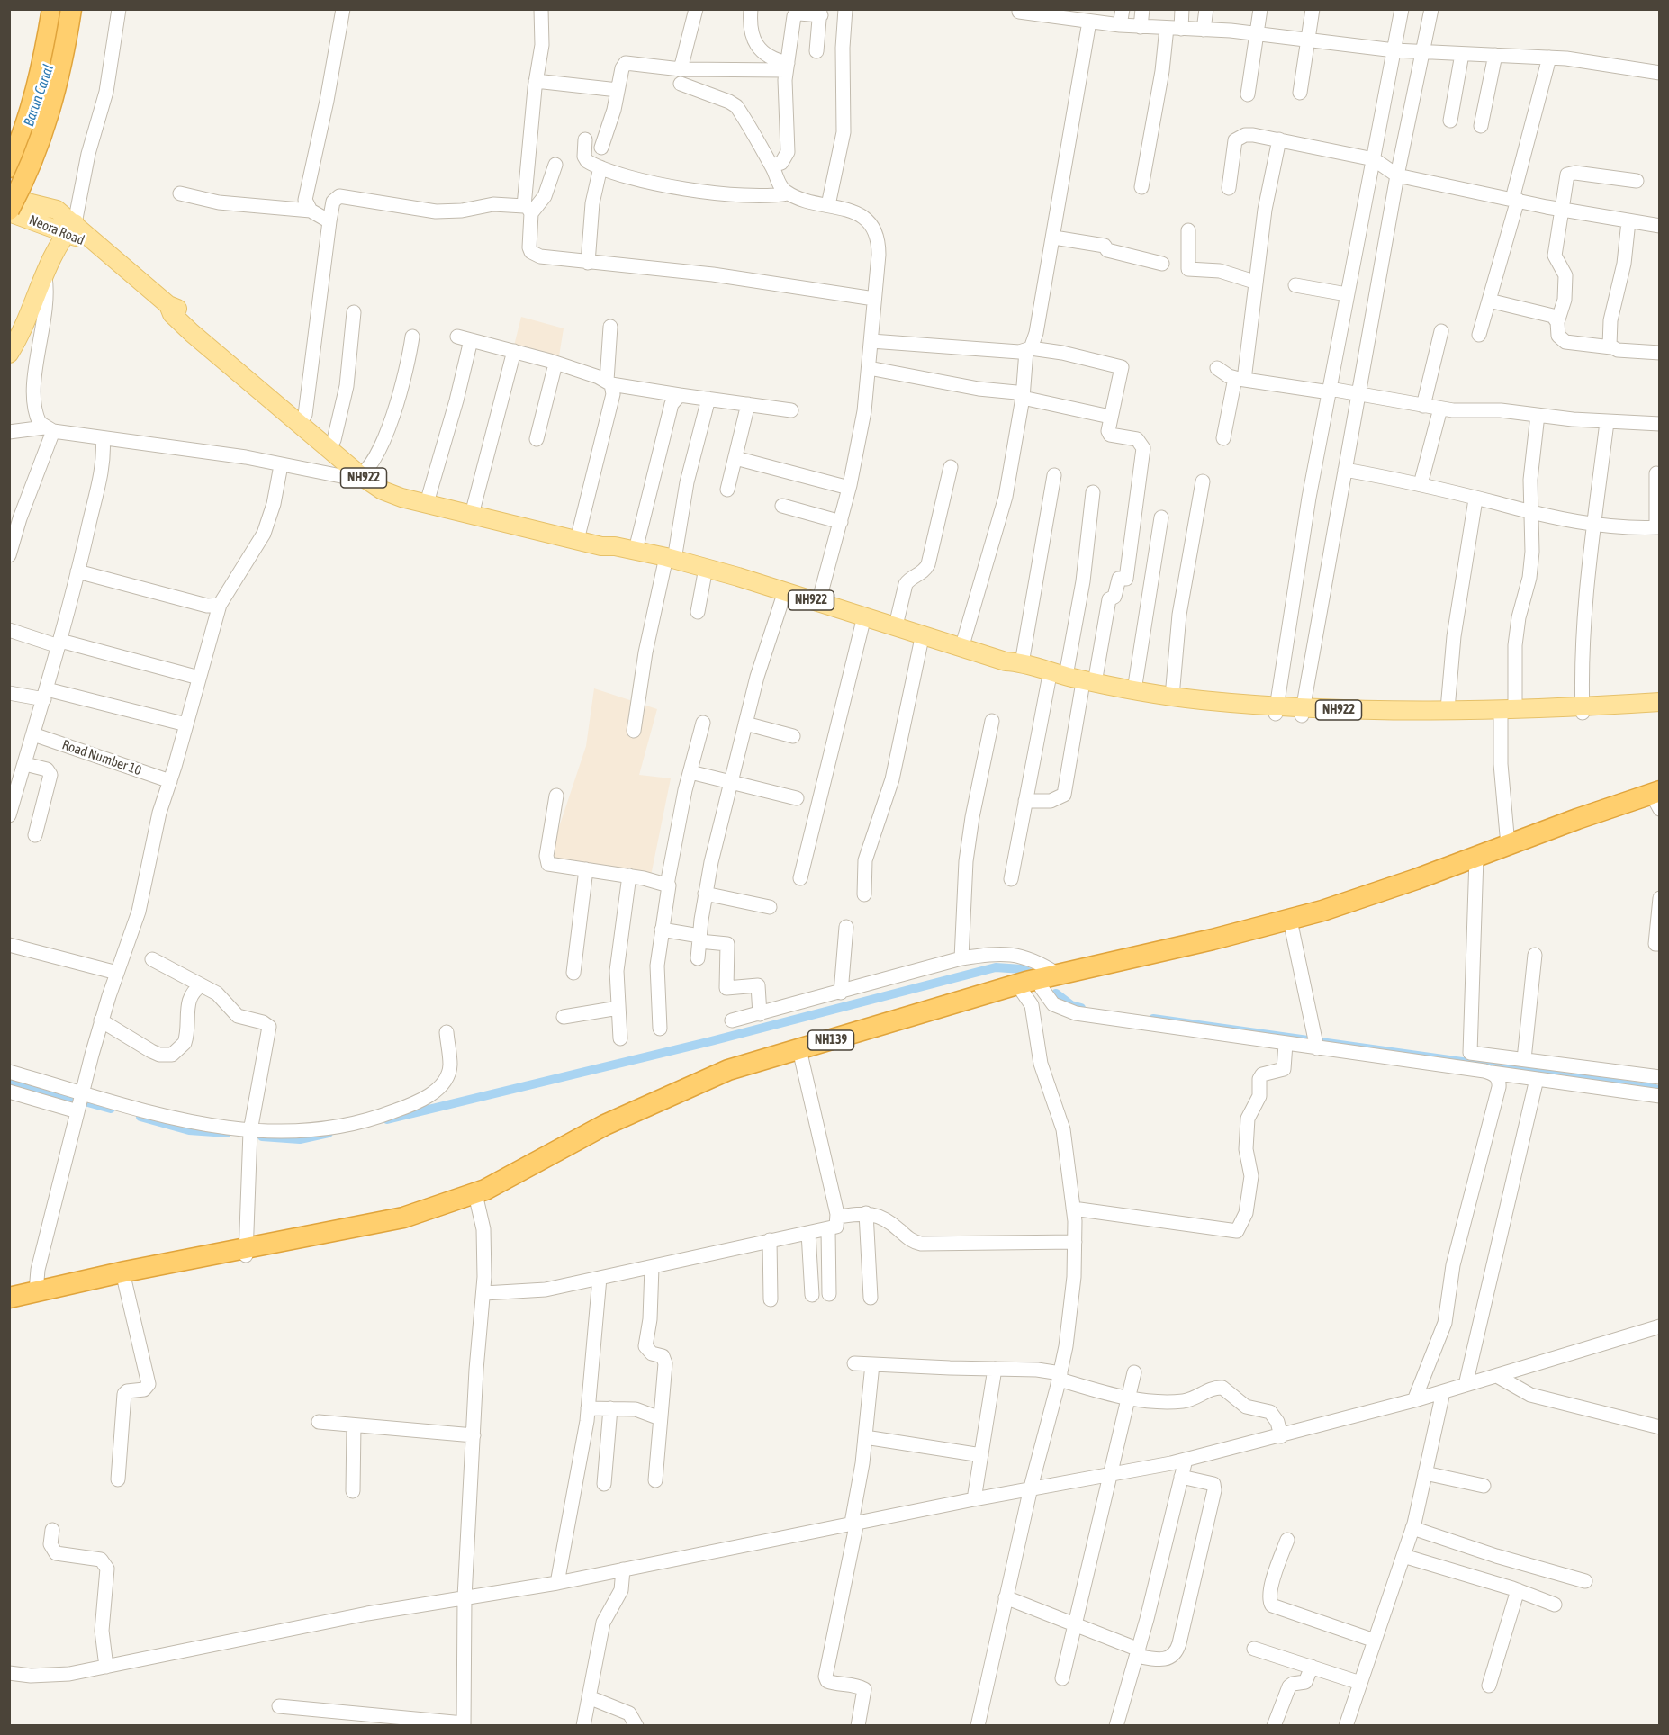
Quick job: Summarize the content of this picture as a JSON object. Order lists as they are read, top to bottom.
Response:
{
  "streets": {
    "highway": ["NH139"],
    "main road": ["Neora Road", "NH922"],
    "street": ["Road Number 10"]
  },
  "crossings": [
    ["Neora Road", "NH922"]
  ],
  "water": ["Barun Canal"]
}
